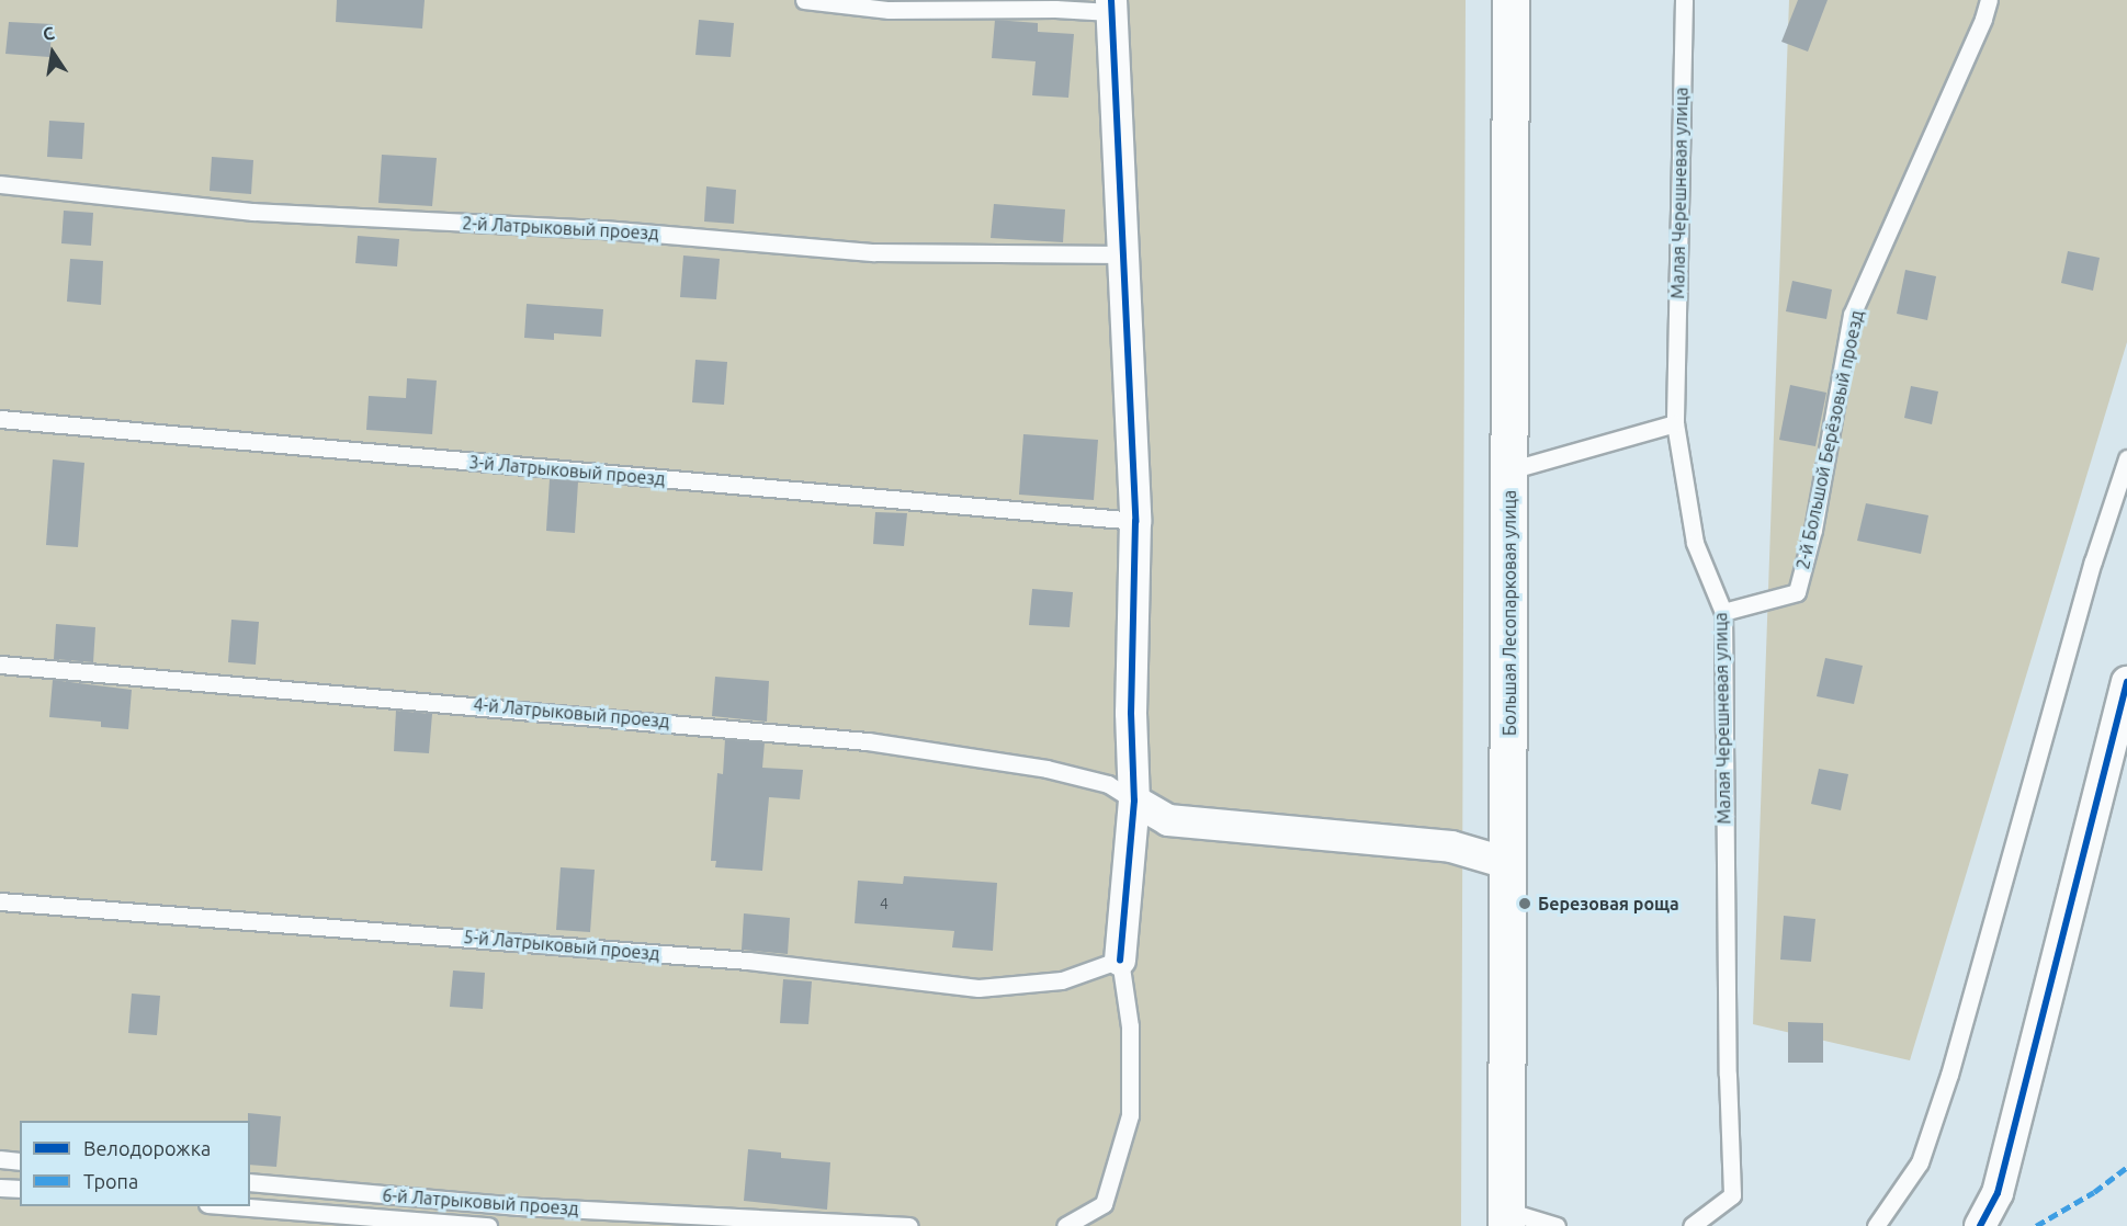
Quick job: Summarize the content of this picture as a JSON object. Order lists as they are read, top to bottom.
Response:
{
  "streets": {
    "main road": ["Большая Лесопарковая улица"],
    "lane": [
      "Малая Черешневая улица",
      "2-й Латрыковый проезд",
      "2-й Большой Берёзовый проезд",
      "3-й Латрыковый проезд",
      "4-й Латрыковый проезд",
      "5-й Латрыковый проезд",
      "6-й Латрыковый проезд"
    ]
  },
  "crossings": [
    ["Малая Черешневая улица", "2-й Большой Берёзовый проезд"]
  ],
  "places": ["Березовая роща"],
  "house_numbers": ["4"],
  "legend": ["Велодорожка", "Тропа"],
  "north": "top"
}
